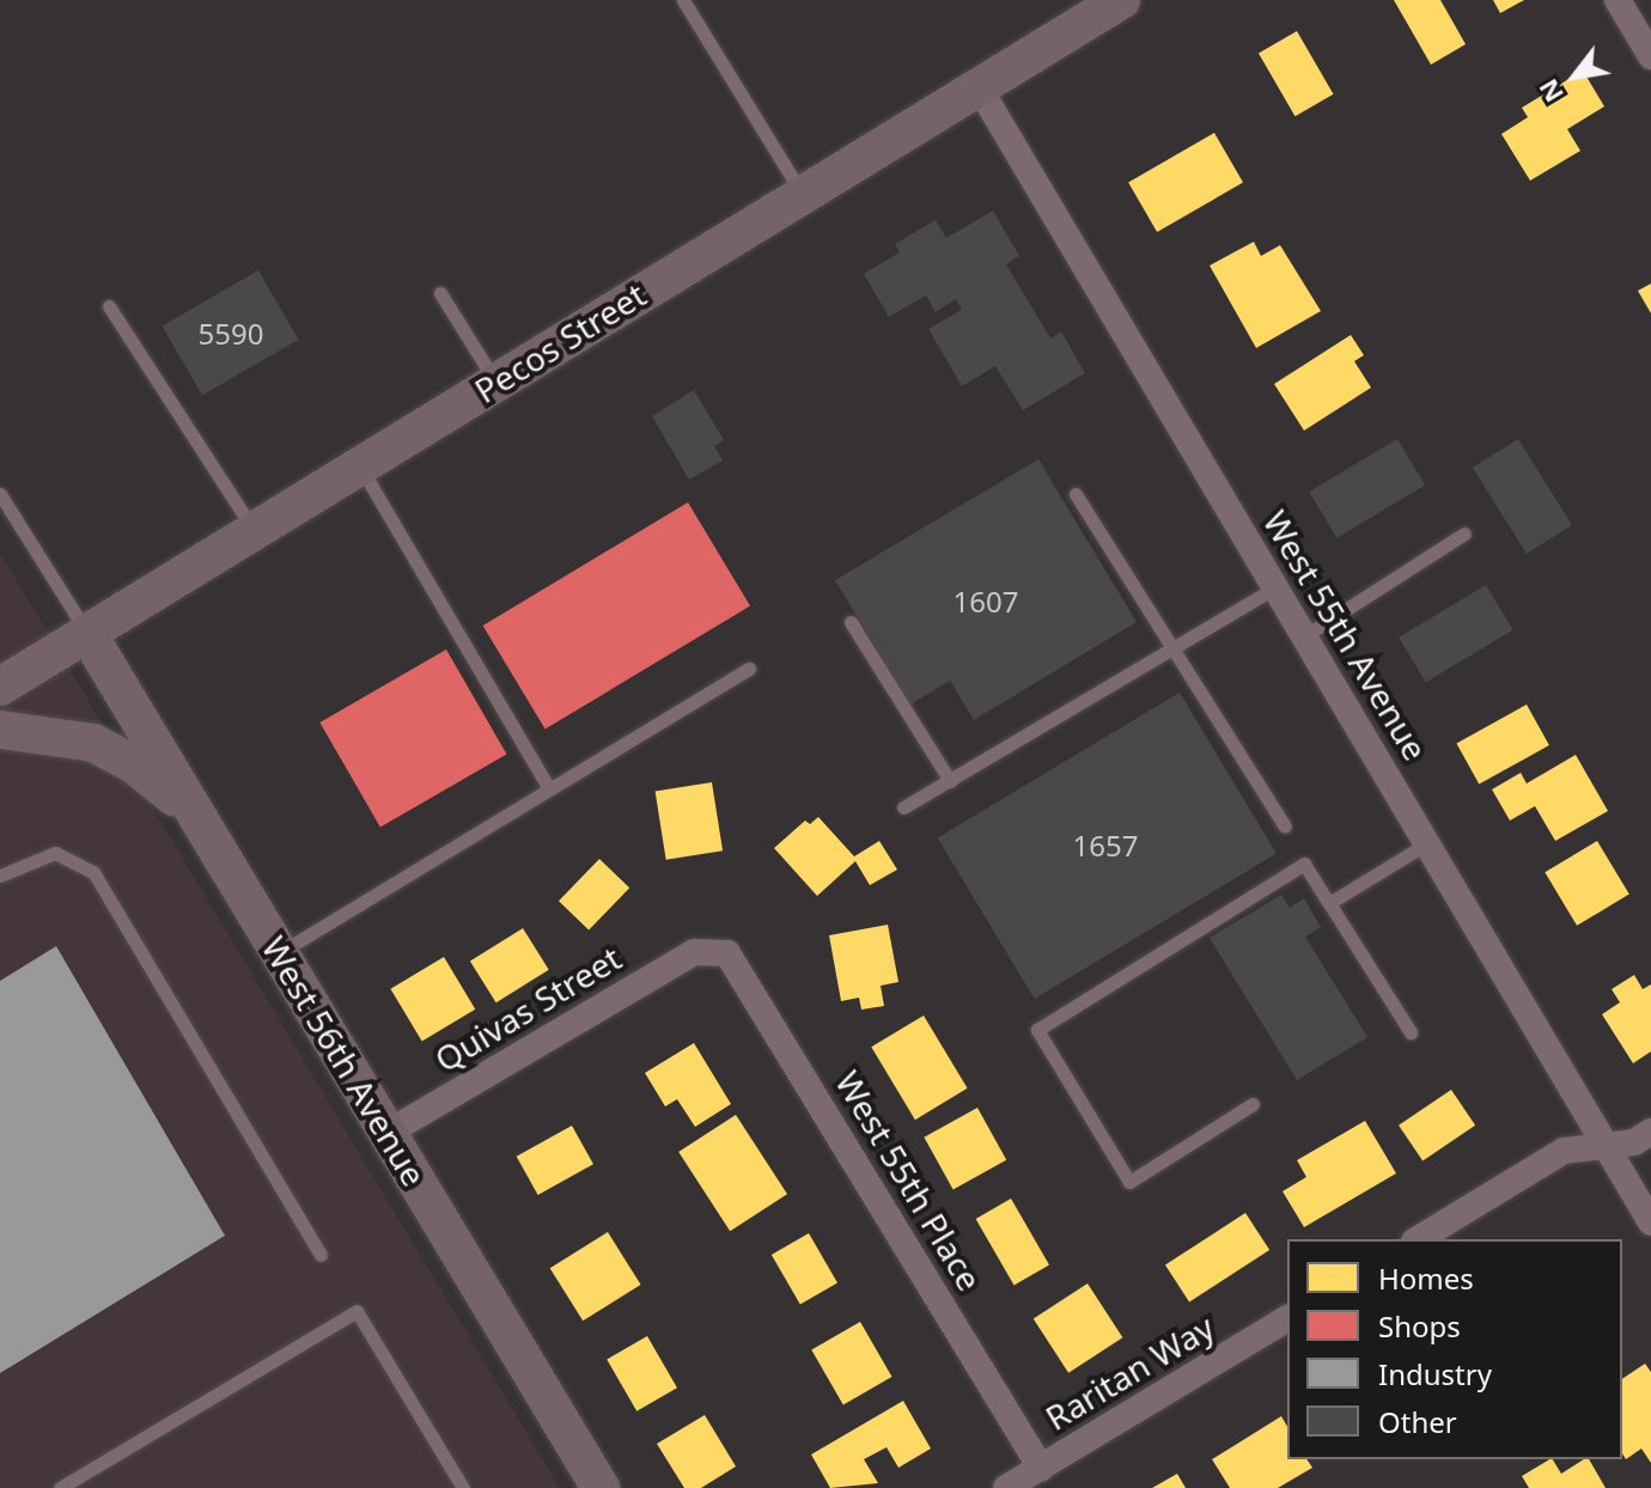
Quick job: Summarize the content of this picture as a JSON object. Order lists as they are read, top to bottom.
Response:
{
  "streets": {
    "main road": ["Pecos Street", "West 56th Avenue"],
    "street": [
      "West 55th Avenue",
      "Quivas Street",
      "West 55th Place",
      "Raritan Way"
    ]
  },
  "crossings": [
    ["Pecos Street", "West 55th Avenue"],
    ["Pecos Street", "West 56th Avenue"],
    ["Quivas Street", "West 56th Avenue"],
    ["Quivas Street", "West 55th Place"],
    ["West 55th Place", "Raritan Way"]
  ],
  "house_numbers": ["5590", "1607", "1657"],
  "legend": [
    "Homes",
    "Shops",
    "Industry",
    "Other"
  ],
  "north": "bottom left"
}
